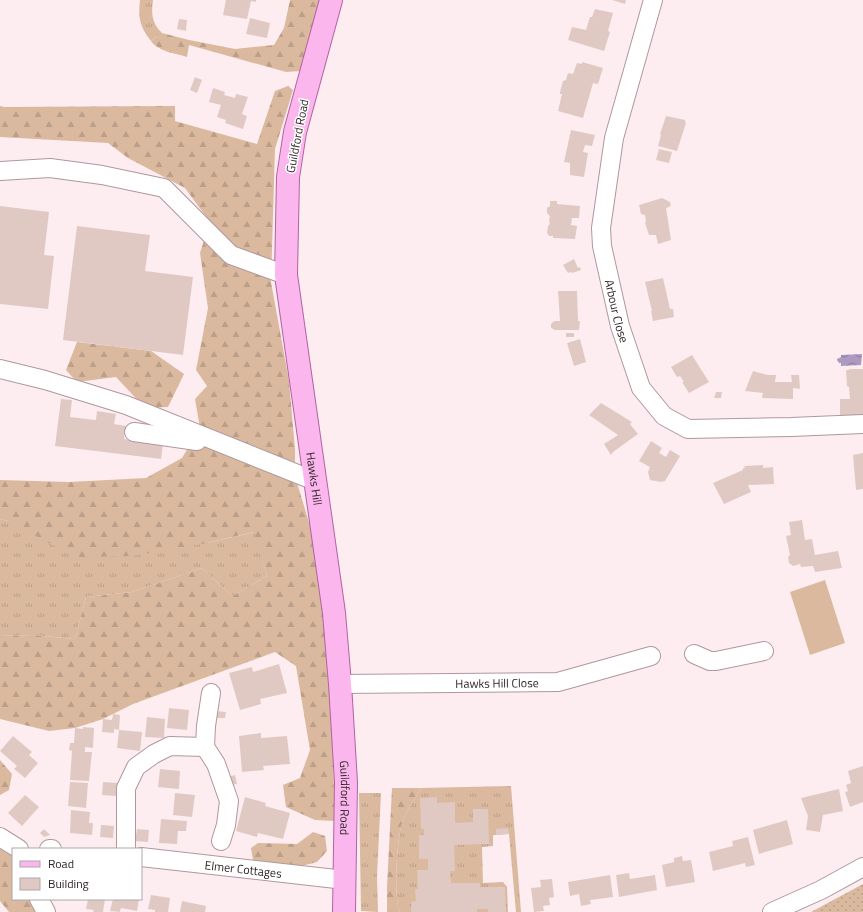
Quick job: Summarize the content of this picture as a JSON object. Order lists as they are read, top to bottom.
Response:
{
  "streets": {
    "main road": ["Guildford Road", "Hawks Hill"],
    "street": ["Arbour Close", "Hawks Hill Close", "Elmer Cottages"]
  },
  "crossings": [
    ["Guildford Road", "Hawks Hill"],
    ["Guildford Road", "Hawks Hill Close"],
    ["Guildford Road", "Elmer Cottages"],
    ["Hawks Hill", "Hawks Hill Close"]
  ],
  "legend": ["Road", "Building"]
}
